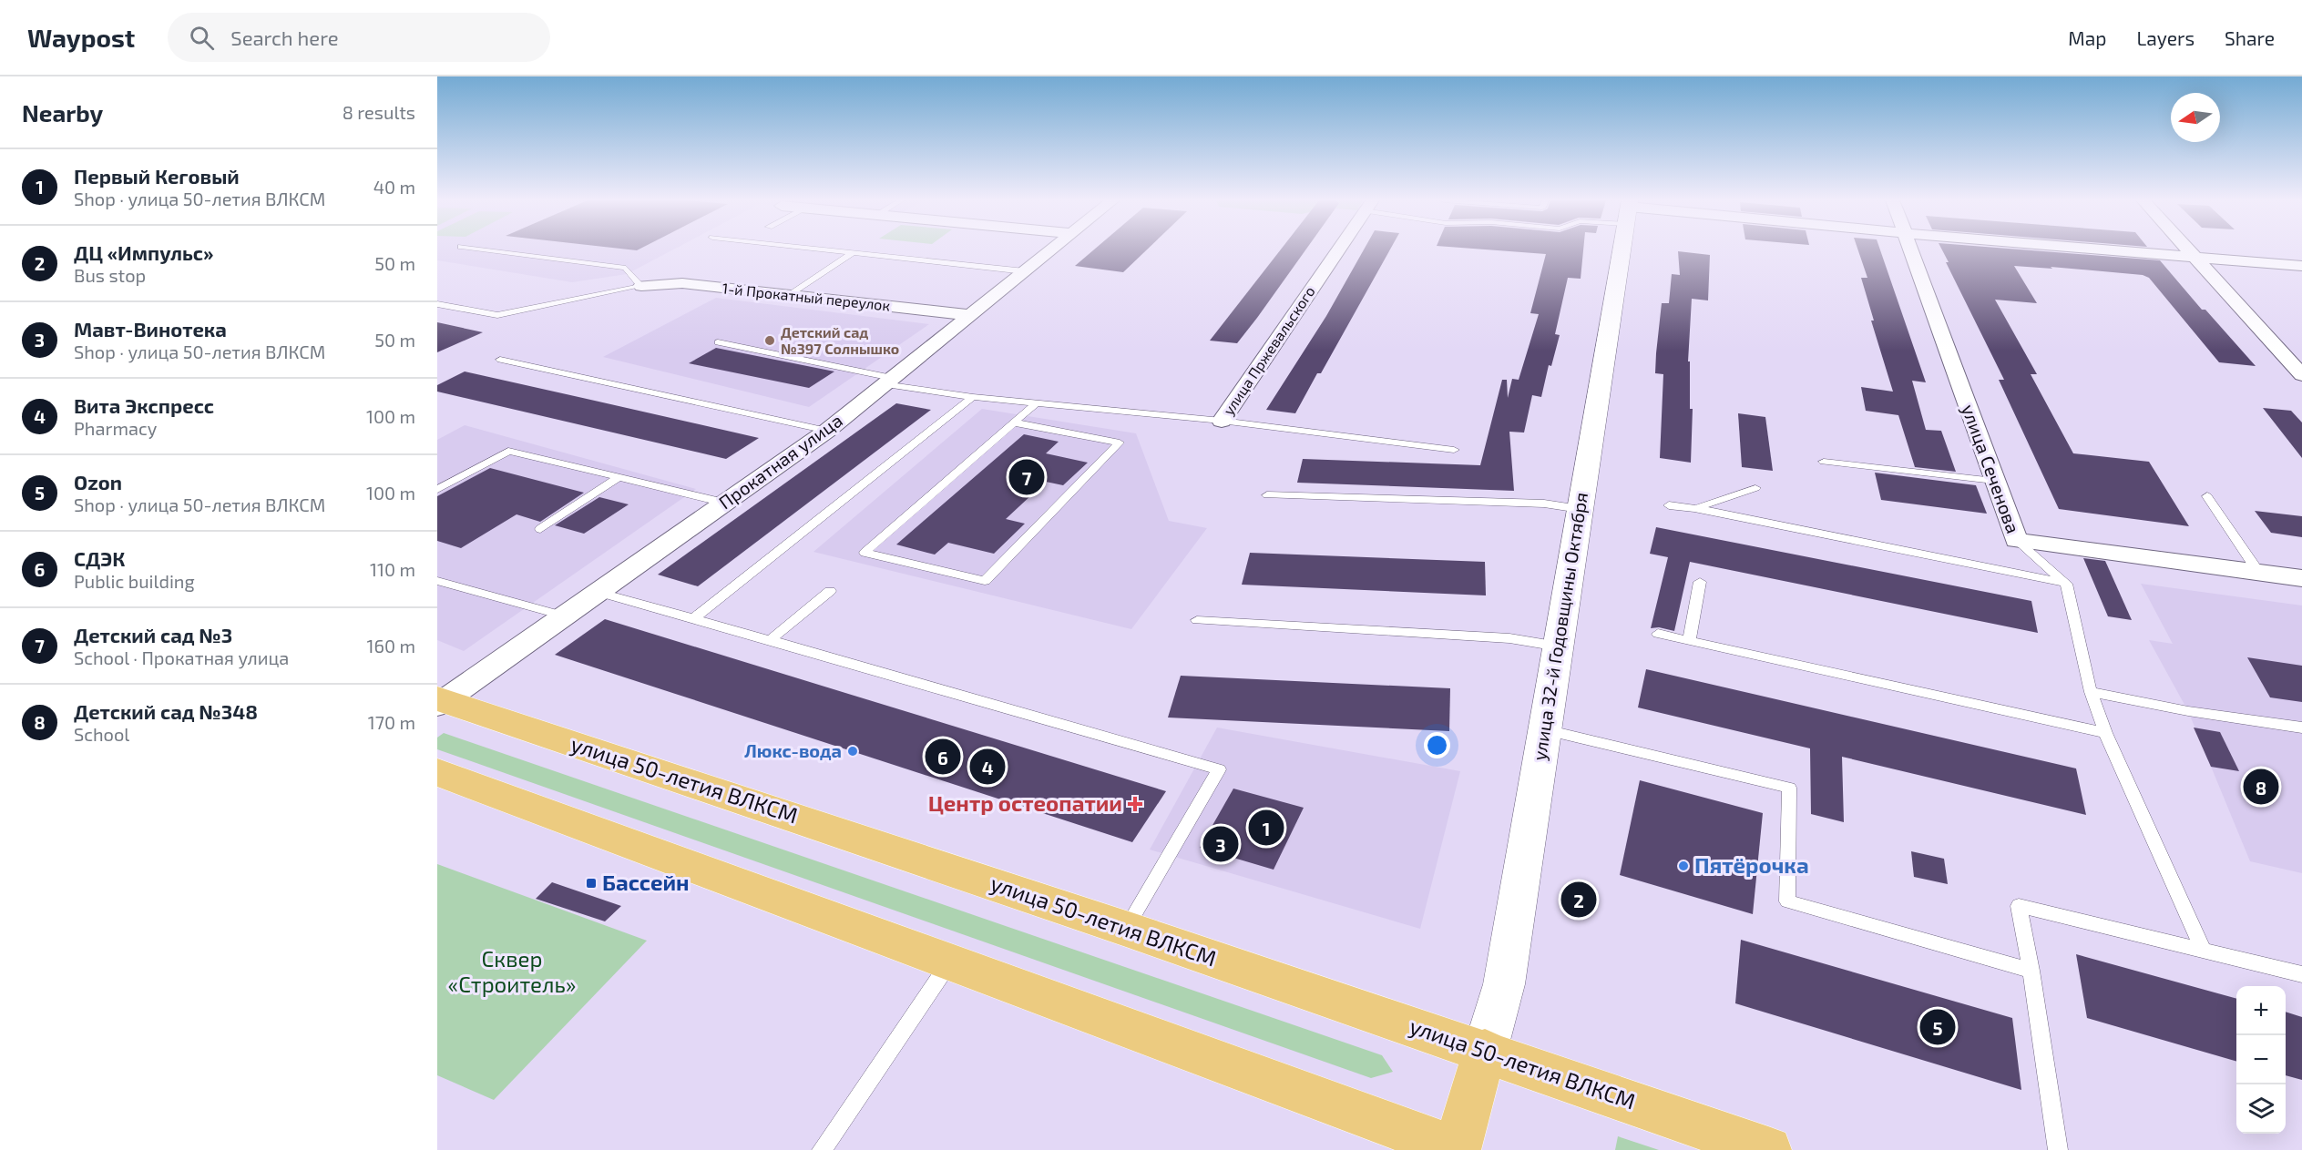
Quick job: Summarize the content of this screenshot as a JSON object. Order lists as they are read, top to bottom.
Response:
{
  "streets": {
    "main road": ["улица 32-й Годовщины Октября", "улица 50-летия ВЛКСМ"],
    "street": [
      "1-й Прокатный переулок",
      "улица Пржевальского",
      "Прокатная улица",
      "улица Сеченова"
    ]
  },
  "crossings": [
    ["1-й Прокатный переулок", "Прокатная улица"],
    ["Прокатная улица", "улица 50-летия ВЛКСМ"],
    ["улица 32-й Годовщины Октября", "улица 50-летия ВЛКСМ"]
  ],
  "parks": ["Сквер «Cтроитель»"],
  "places": {
    "other": ["Детский сад №397 Солнышко", "Люкс-вода", "Пятёрочка"],
    "health": ["Центр остеопатии"],
    "transit": ["Бассейн"]
  },
  "north": "left",
  "page": {
    "header": "Waypost",
    "search": "Search here",
    "nav": ["Map", "Layers", "Share"],
    "heading": ["Nearby", "8 results"],
    "list": [
      {
        "mark": "1",
        "name": "Первый Кеговый",
        "note": "Shop · улица 50-летия ВЛКСМ",
        "value": "40 m"
      },
      {
        "mark": "2",
        "name": "ДЦ «Импульс»",
        "note": "Bus stop",
        "value": "50 m"
      },
      {
        "mark": "3",
        "name": "Мавт-Винотека",
        "note": "Shop · улица 50-летия ВЛКСМ",
        "value": "50 m"
      },
      {
        "mark": "4",
        "name": "Вита Экспресс",
        "note": "Pharmacy",
        "value": "100 m"
      },
      {
        "mark": "5",
        "name": "Ozon",
        "note": "Shop · улица 50-летия ВЛКСМ",
        "value": "100 m"
      },
      {
        "mark": "6",
        "name": "СДЭК",
        "note": "Public building",
        "value": "110 m"
      },
      {
        "mark": "7",
        "name": "Детский сад №3",
        "note": "School · Прокатная улица",
        "value": "160 m"
      },
      {
        "mark": "8",
        "name": "Детский сад №348",
        "note": "School",
        "value": "170 m"
      }
    ],
    "pins": [
      "7",
      "6",
      "4",
      "8",
      "1",
      "3",
      "2",
      "5"
    ],
    "map_buttons": ["+", "−"]
  }
}
